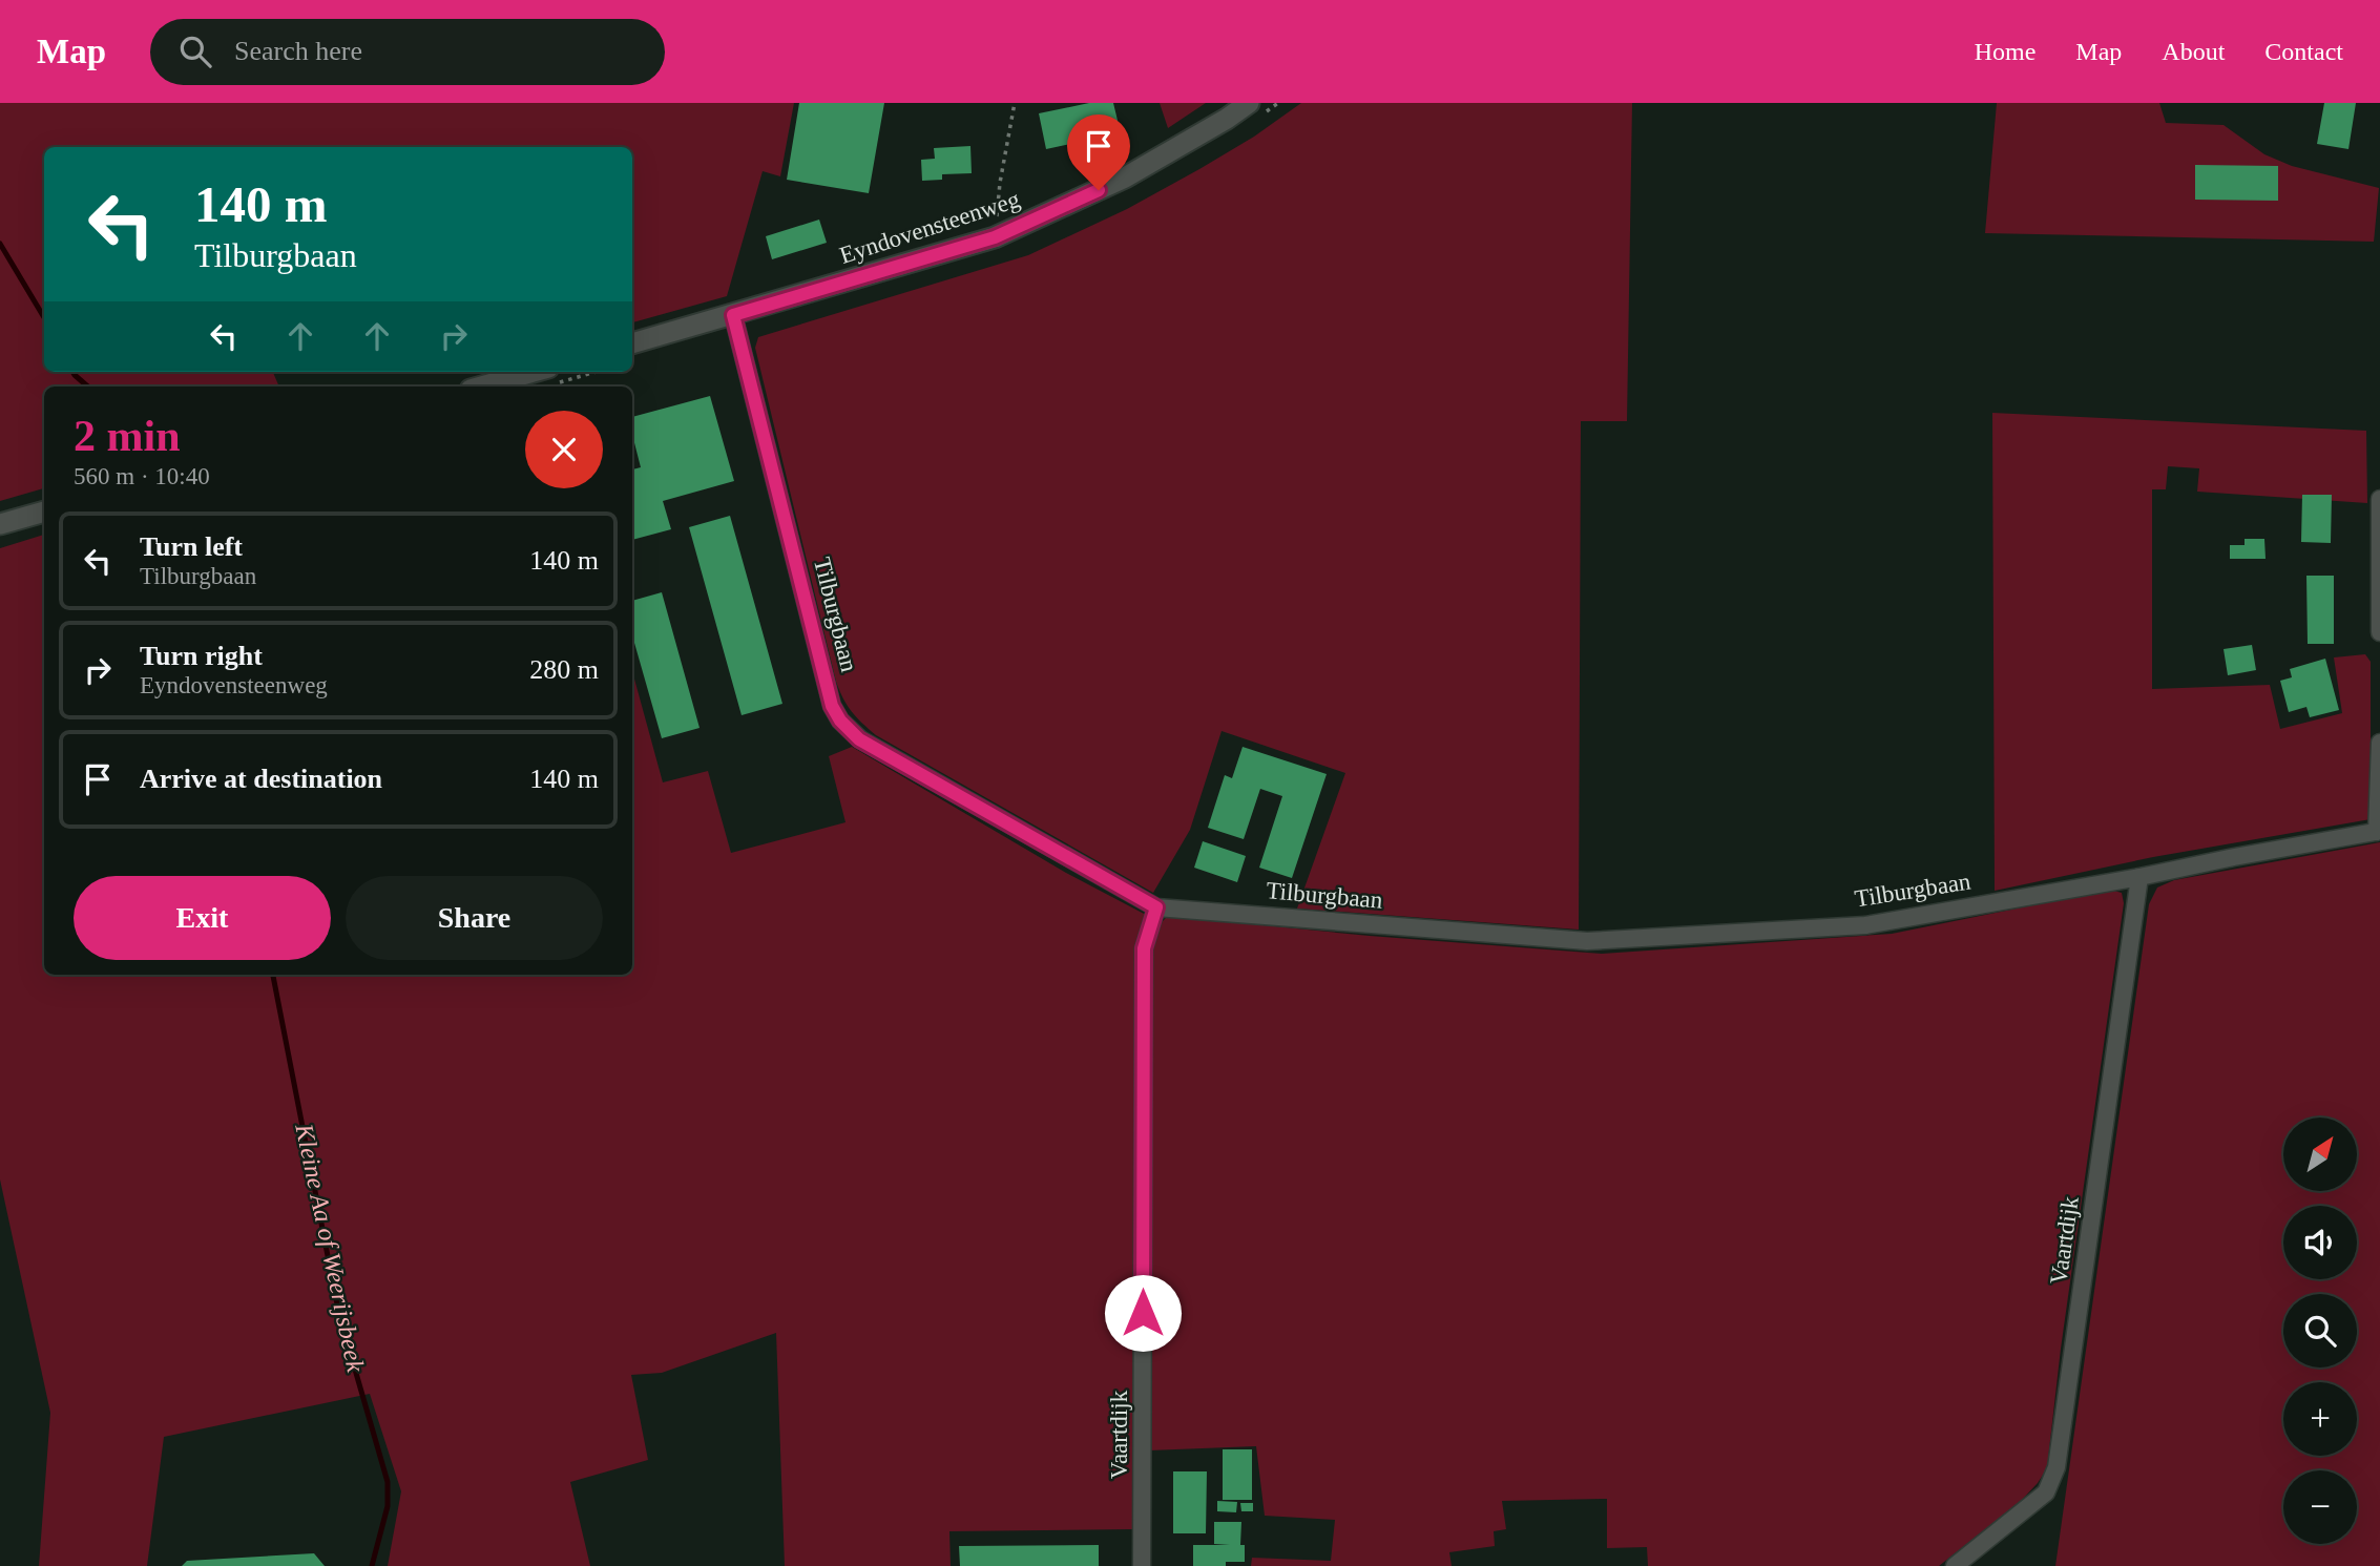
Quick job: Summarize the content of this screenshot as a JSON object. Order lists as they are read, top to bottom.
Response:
{
  "streets": {
    "street": ["Eyndovensteenweg", "Tilburgbaan", "Vaartdijk"]
  },
  "crossings": [
    ["Eyndovensteenweg", "Tilburgbaan"],
    ["Tilburgbaan", "Vaartdijk"]
  ],
  "water": ["Kleine Aa of Weerijsbeek"],
  "north": "top right",
  "page": {
    "header": "Map",
    "search": "Search here",
    "nav": [
      "Home",
      "Map",
      "About",
      "Contact"
    ],
    "turn": ["140 m", "Tilburgbaan"],
    "heading": ["2 min", "560 m · 10:40"],
    "list": [
      {
        "name": "Turn left",
        "note": "Tilburgbaan",
        "value": "140 m"
      },
      {
        "name": "Turn right",
        "note": "Eyndovensteenweg",
        "value": "280 m"
      },
      {
        "name": "Arrive at destination",
        "value": "140 m"
      }
    ],
    "buttons": ["Exit", "Share"],
    "map_buttons": ["+", "−"]
  }
}
